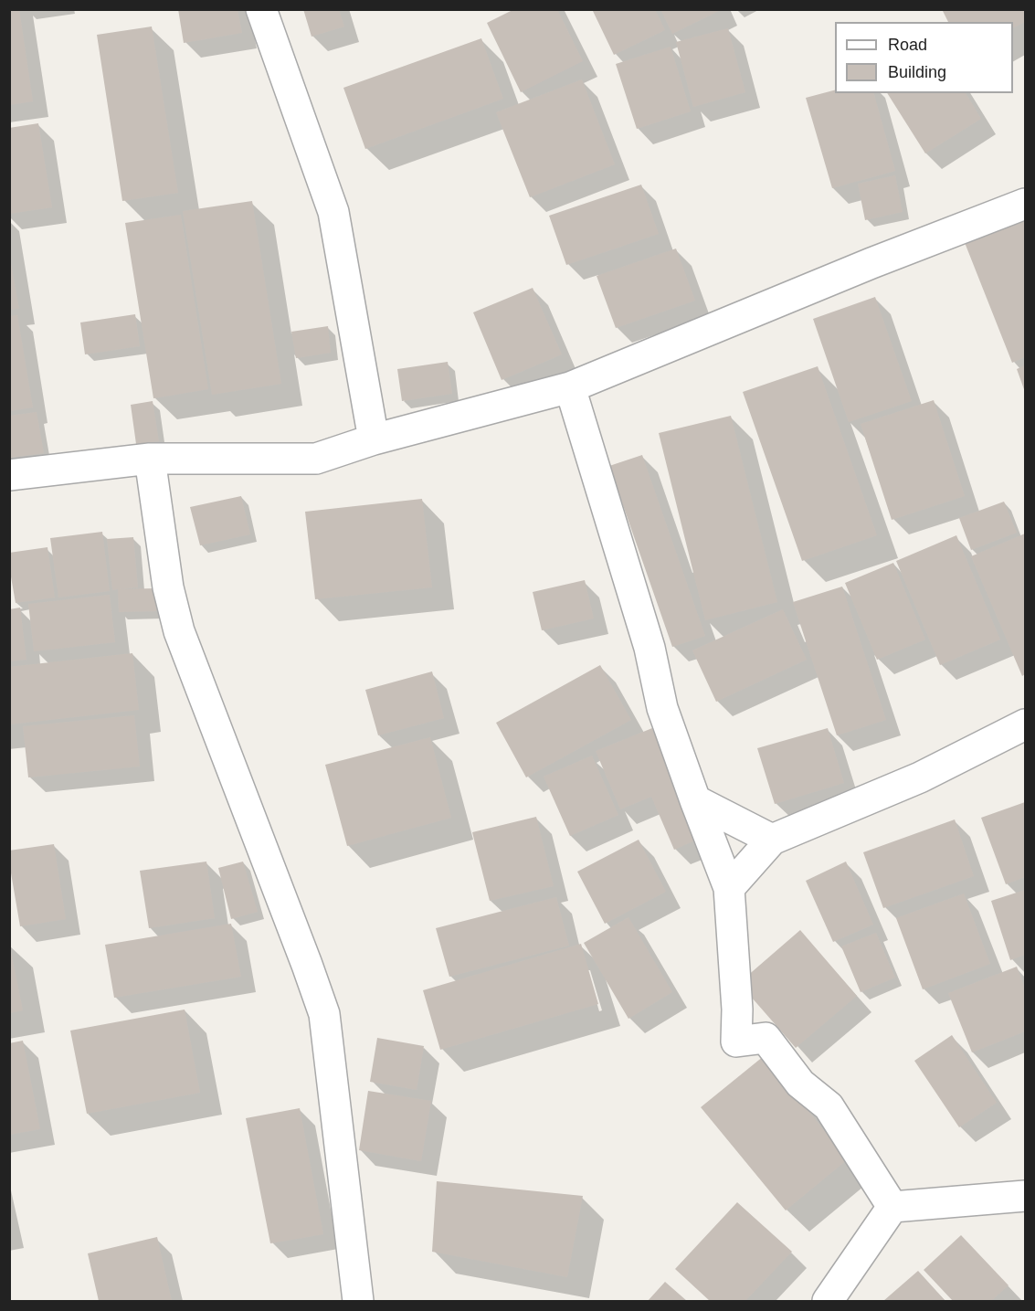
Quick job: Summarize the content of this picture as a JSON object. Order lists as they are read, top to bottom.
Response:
{
  "legend": ["Road", "Building"]
}
